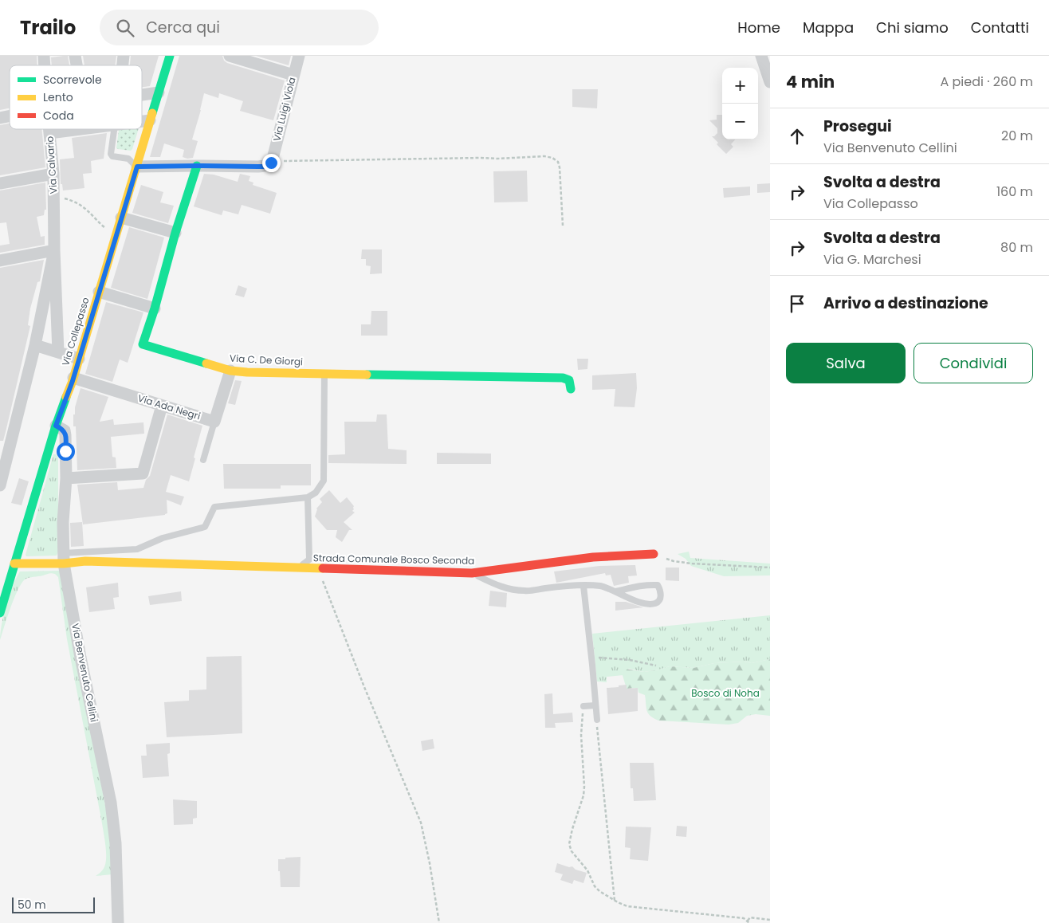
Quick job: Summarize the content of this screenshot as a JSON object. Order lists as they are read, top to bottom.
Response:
{
  "streets": {
    "street": [
      "Via Luigi Viola",
      "Via Calvario",
      "Via Collepasso",
      "Via C. De Giorgi",
      "Via Ada Negri",
      "Strada Comunale Bosco Seconda",
      "Via Benvenuto Cellini"
    ]
  },
  "crossings": [
    ["Via Collepasso", "Via Ada Negri"],
    ["Via Collepasso", "Strada Comunale Bosco Seconda"],
    ["Via Collepasso", "Via Benvenuto Cellini"],
    ["Via C. De Giorgi", "Via Ada Negri"],
    ["Strada Comunale Bosco Seconda", "Via Benvenuto Cellini"]
  ],
  "parks": ["Bosco di Noha"],
  "legend": ["Scorrevole", "Lento", "Coda"],
  "scale_bar": "50 m",
  "page": {
    "header": "Trailo",
    "search": "Cerca qui",
    "nav": [
      "Home",
      "Mappa",
      "Chi siamo",
      "Contatti"
    ],
    "heading": ["4 min", "A piedi · 260 m"],
    "map_buttons": ["+", "−"],
    "list": [
      ["Prosegui", "Via Benvenuto Cellini", "20 m"],
      ["Svolta a destra", "Via Collepasso", "160 m"],
      ["Svolta a destra", "Via G. Marchesi", "80 m"],
      "Arrivo a destinazione"
    ],
    "buttons": ["Salva", "Condividi"],
    "scale": "50 m"
  }
}
